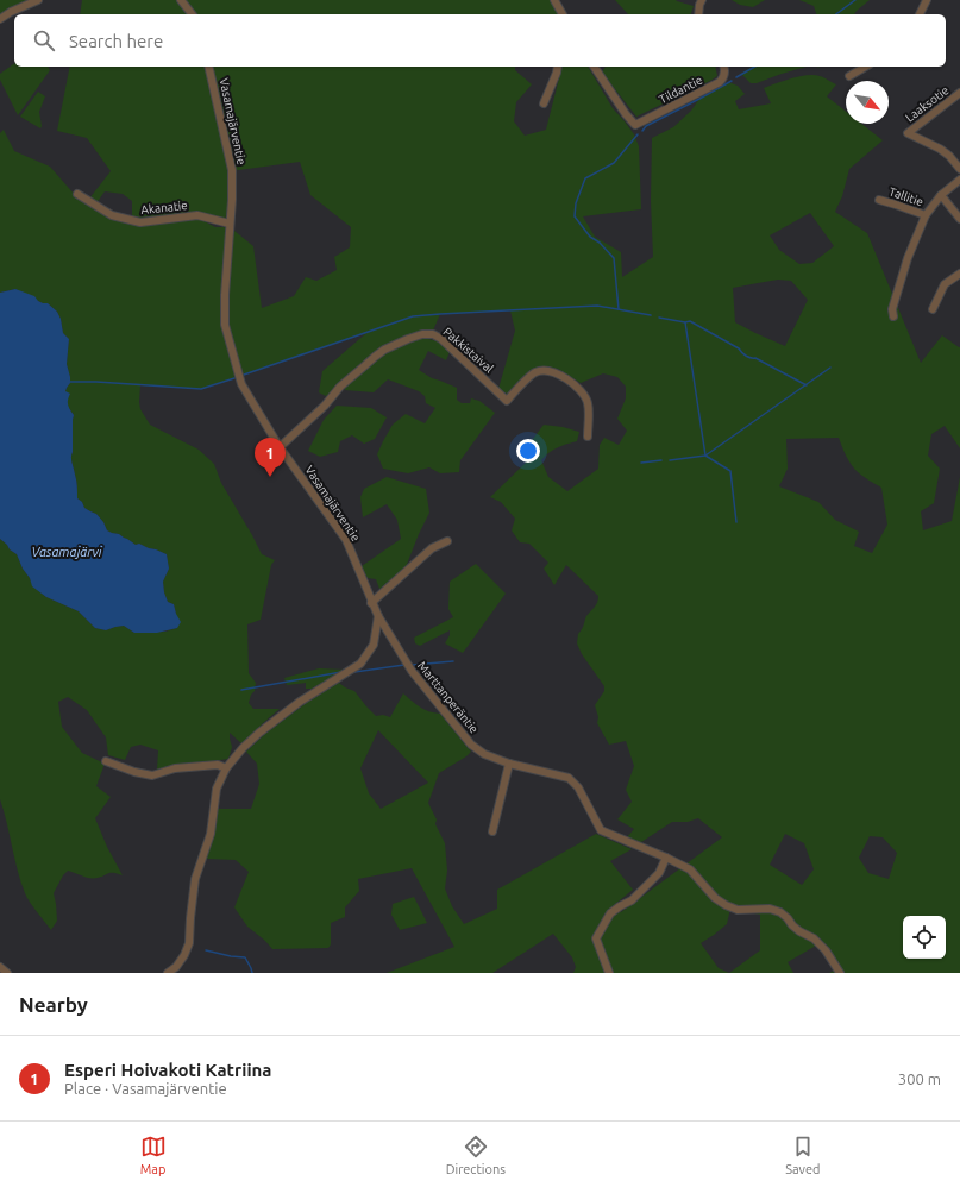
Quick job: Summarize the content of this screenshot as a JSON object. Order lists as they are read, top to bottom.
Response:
{
  "streets": {
    "street": [
      "Tildantie",
      "Laaksotie",
      "Vasamajärventie",
      "Tallitie",
      "Akanatie",
      "Pakkistaival",
      "Marttanperäntie"
    ]
  },
  "crossings": [
    ["Vasamajärventie", "Akanatie"],
    ["Vasamajärventie", "Pakkistaival"],
    ["Vasamajärventie", "Marttanperäntie"]
  ],
  "water": ["Vasamajärvi"],
  "north": "bottom right",
  "page": {
    "search": "Search here",
    "pins": "1",
    "heading": "Nearby",
    "list": [
      {
        "mark": "1",
        "name": "Esperi Hoivakoti Katriina",
        "note": "Place · Vasamajärventie",
        "value": "300 m"
      }
    ],
    "nav": ["Map", "Directions", "Saved"]
  }
}
